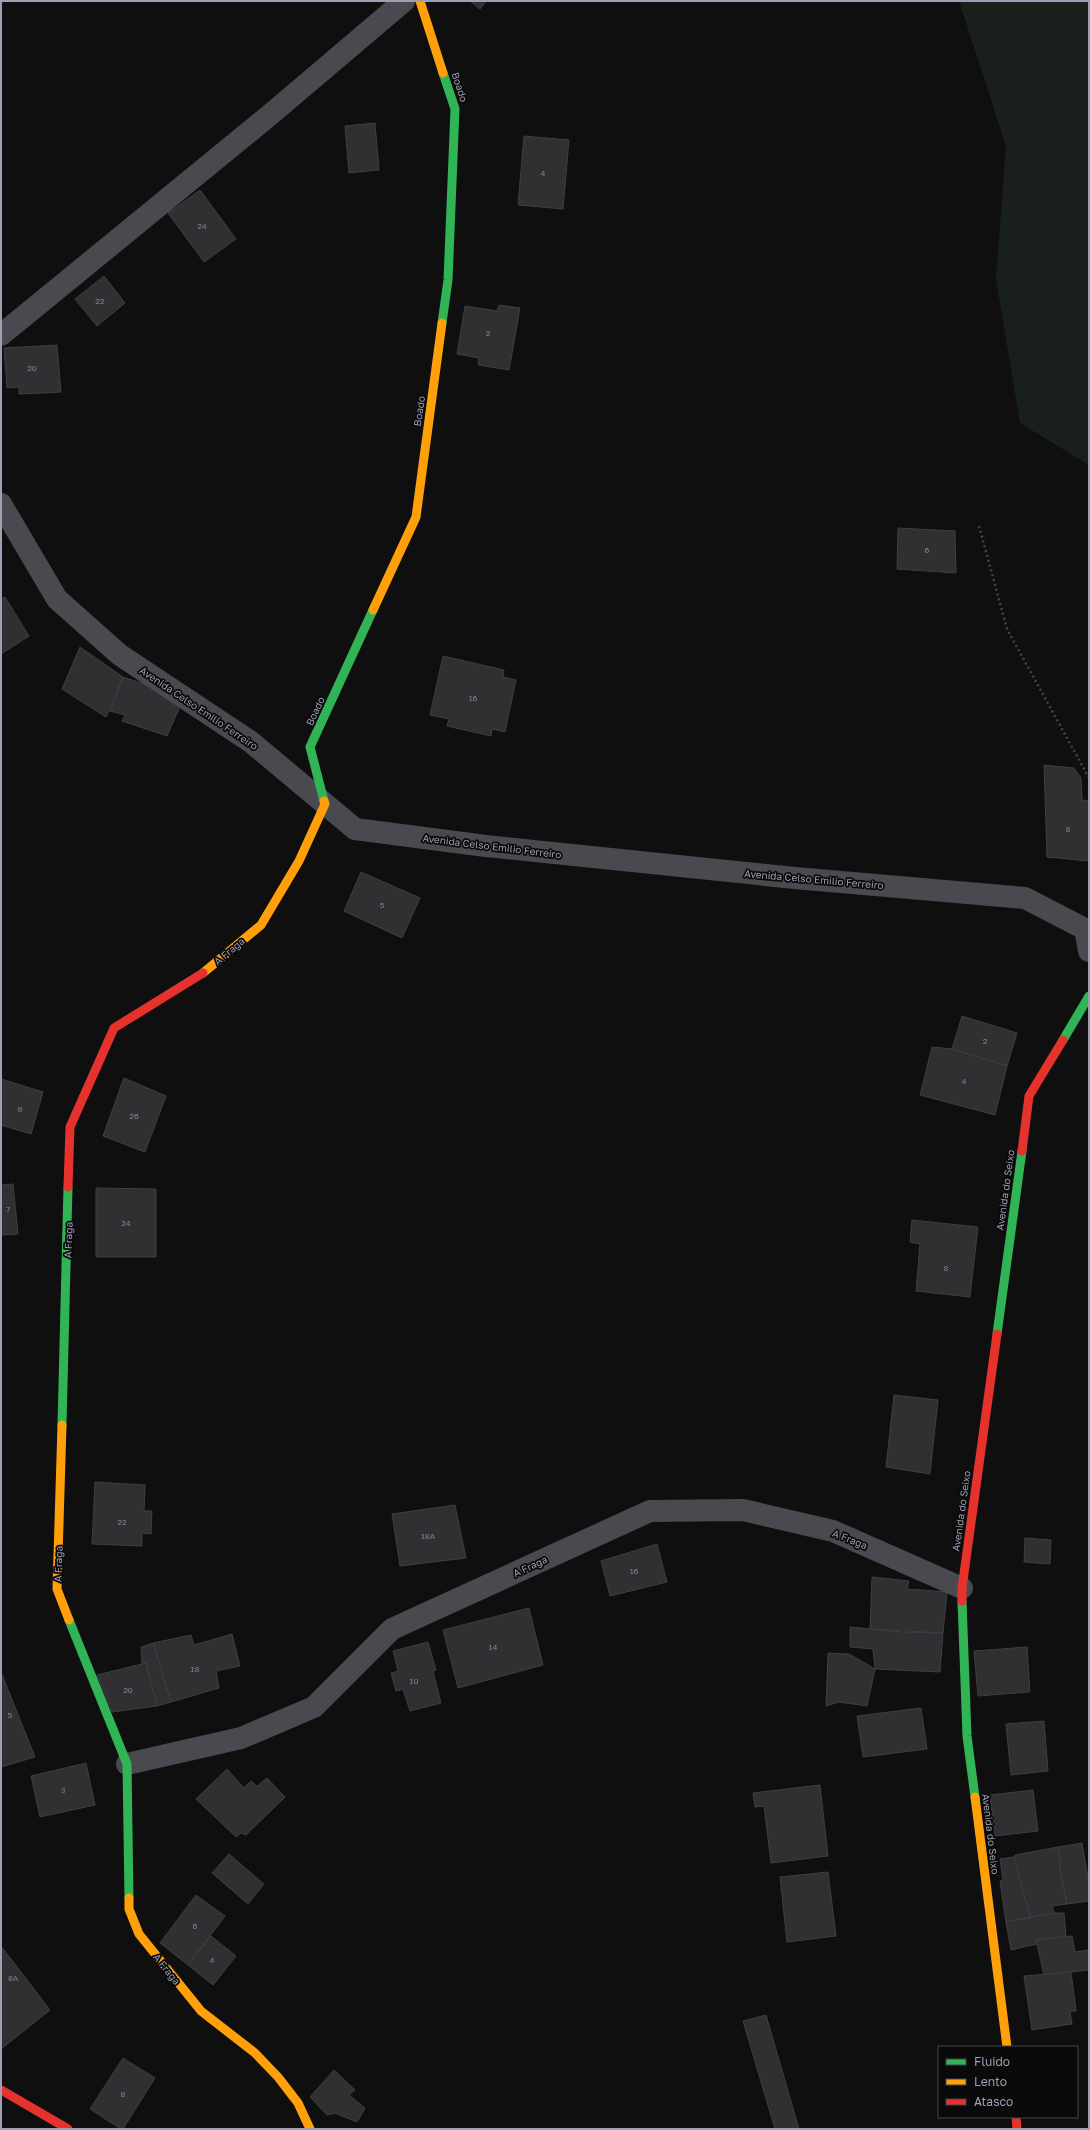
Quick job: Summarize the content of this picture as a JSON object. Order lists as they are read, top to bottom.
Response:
{
  "streets": {
    "street": [
      "Boado",
      "Avenida Celso Emilio Ferreiro",
      "A Fraga",
      "Avenida do Seixo"
    ]
  },
  "crossings": [
    ["Boado", "Avenida Celso Emilio Ferreiro"],
    ["Boado", "A Fraga"],
    ["Avenida Celso Emilio Ferreiro", "A Fraga"],
    ["A Fraga", "Avenida do Seixo"]
  ],
  "house_numbers": [
    "4",
    "24",
    "22",
    "2",
    "20",
    "6",
    "16",
    "8",
    "5",
    "2",
    "4",
    "9",
    "26",
    "7",
    "24",
    "8",
    "22",
    "18A",
    "16",
    "14",
    "18",
    "10",
    "20",
    "5",
    "3",
    "6",
    "4",
    "8A",
    "8"
  ],
  "legend": ["Fluido", "Lento", "Atasco"]
}
